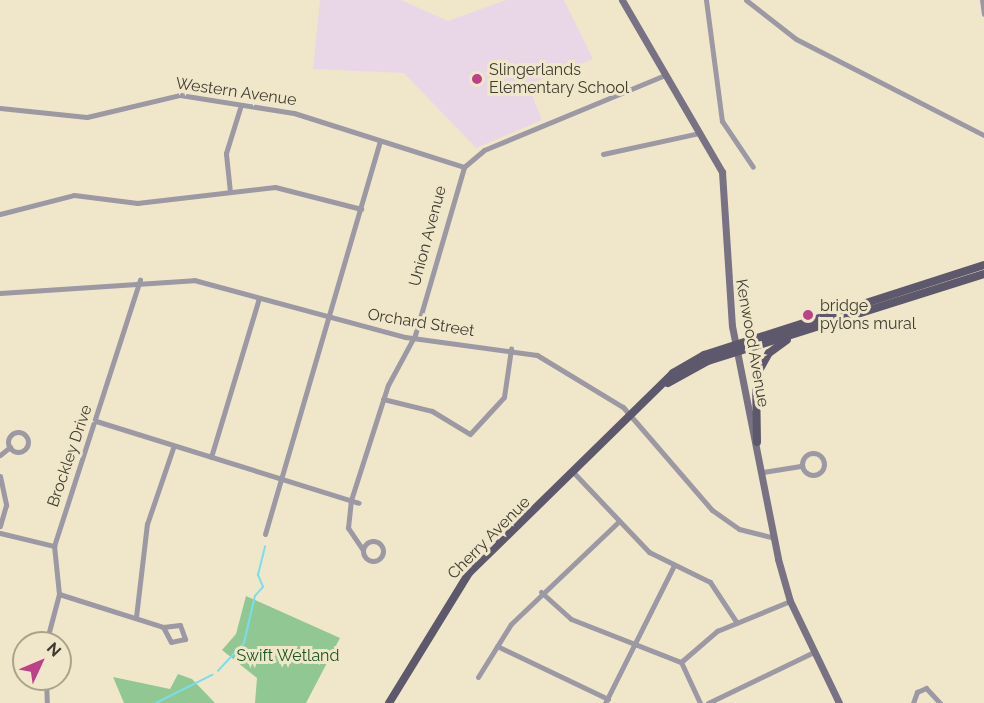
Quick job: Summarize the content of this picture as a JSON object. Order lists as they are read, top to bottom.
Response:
{
  "streets": {
    "main road": ["Kenwood Avenue", "Cherry Avenue"],
    "street": [
      "Western Avenue",
      "Union Avenue",
      "Orchard Street",
      "Brockley Drive"
    ]
  },
  "crossings": [
    ["Western Avenue", "Union Avenue"],
    ["Union Avenue", "Orchard Street"],
    ["Orchard Street", "Kenwood Avenue"],
    ["Orchard Street", "Brockley Drive"],
    ["Orchard Street", "Cherry Avenue"],
    ["Kenwood Avenue", "Cherry Avenue"]
  ],
  "parks": ["Swift Wetland"],
  "places": ["Slingerlands Elementary School", "bridge pylons mural"],
  "north": "top right"
}
